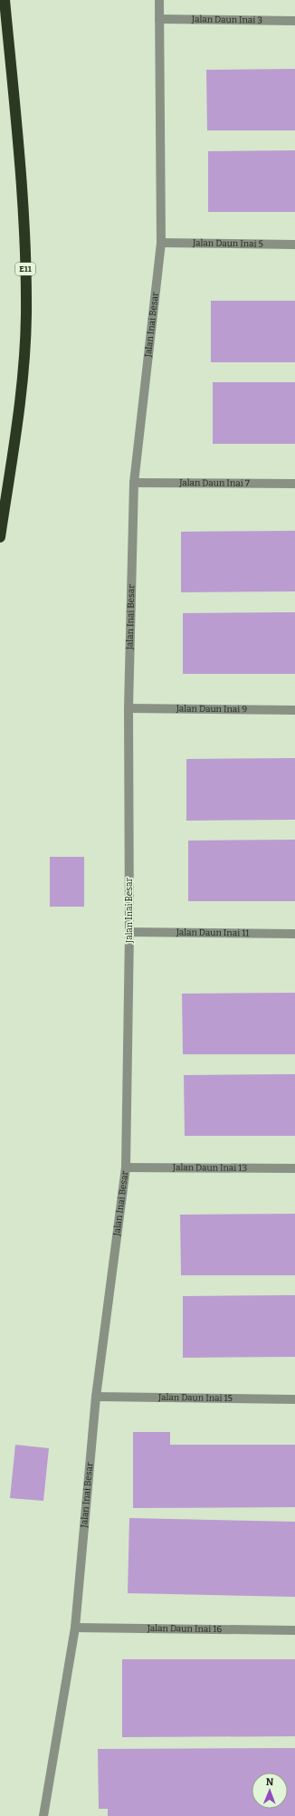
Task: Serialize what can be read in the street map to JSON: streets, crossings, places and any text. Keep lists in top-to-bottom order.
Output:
{
  "streets": {
    "highway": ["E11"],
    "street": [
      "Jalan Daun Inai 3",
      "Jalan Daun Inai 5",
      "Jalan Inai Besar",
      "Jalan Daun Inai 7",
      "Jalan Daun Inai 9",
      "Jalan Daun Inai 11",
      "Jalan Daun Inai 13",
      "Jalan Daun Inai 15",
      "Jalan Daun Inai 16"
    ]
  },
  "crossings": [
    ["Jalan Daun Inai 3", "Jalan Inai Besar"],
    ["Jalan Daun Inai 5", "Jalan Inai Besar"],
    ["Jalan Inai Besar", "Jalan Daun Inai 7"],
    ["Jalan Inai Besar", "Jalan Daun Inai 9"],
    ["Jalan Inai Besar", "Jalan Daun Inai 11"],
    ["Jalan Inai Besar", "Jalan Daun Inai 13"],
    ["Jalan Inai Besar", "Jalan Daun Inai 15"],
    ["Jalan Inai Besar", "Jalan Daun Inai 16"]
  ],
  "north": "top"
}
